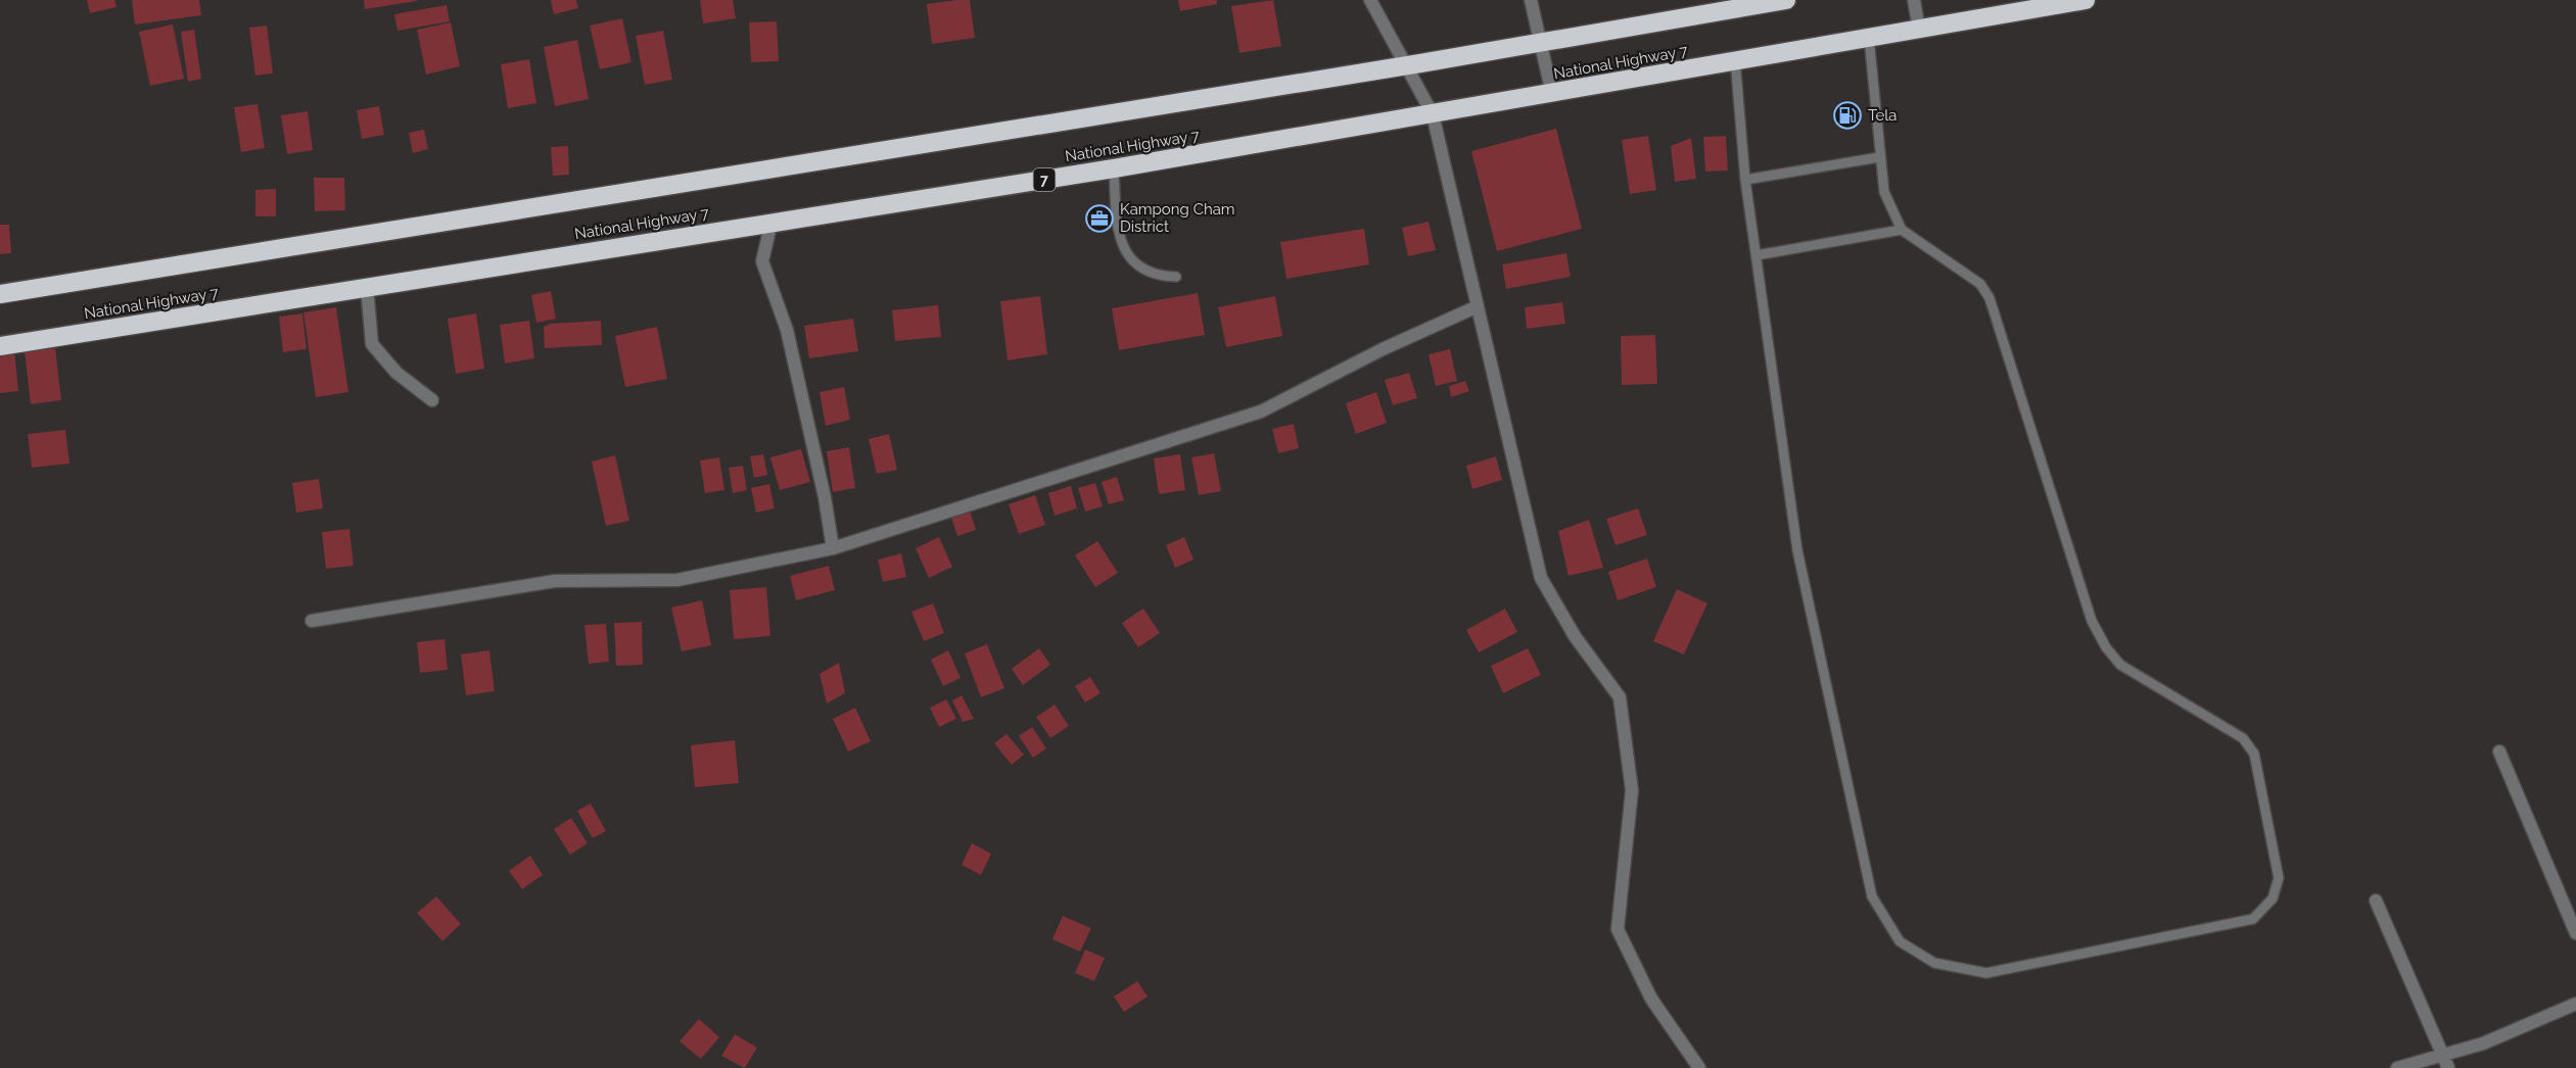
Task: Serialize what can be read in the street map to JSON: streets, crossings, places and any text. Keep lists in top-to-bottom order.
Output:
{
  "streets": {
    "highway": ["National Highway 7", "7"]
  },
  "places": {
    "fuel station": ["Tela"],
    "office": ["Kampong Cham District"]
  }
}
